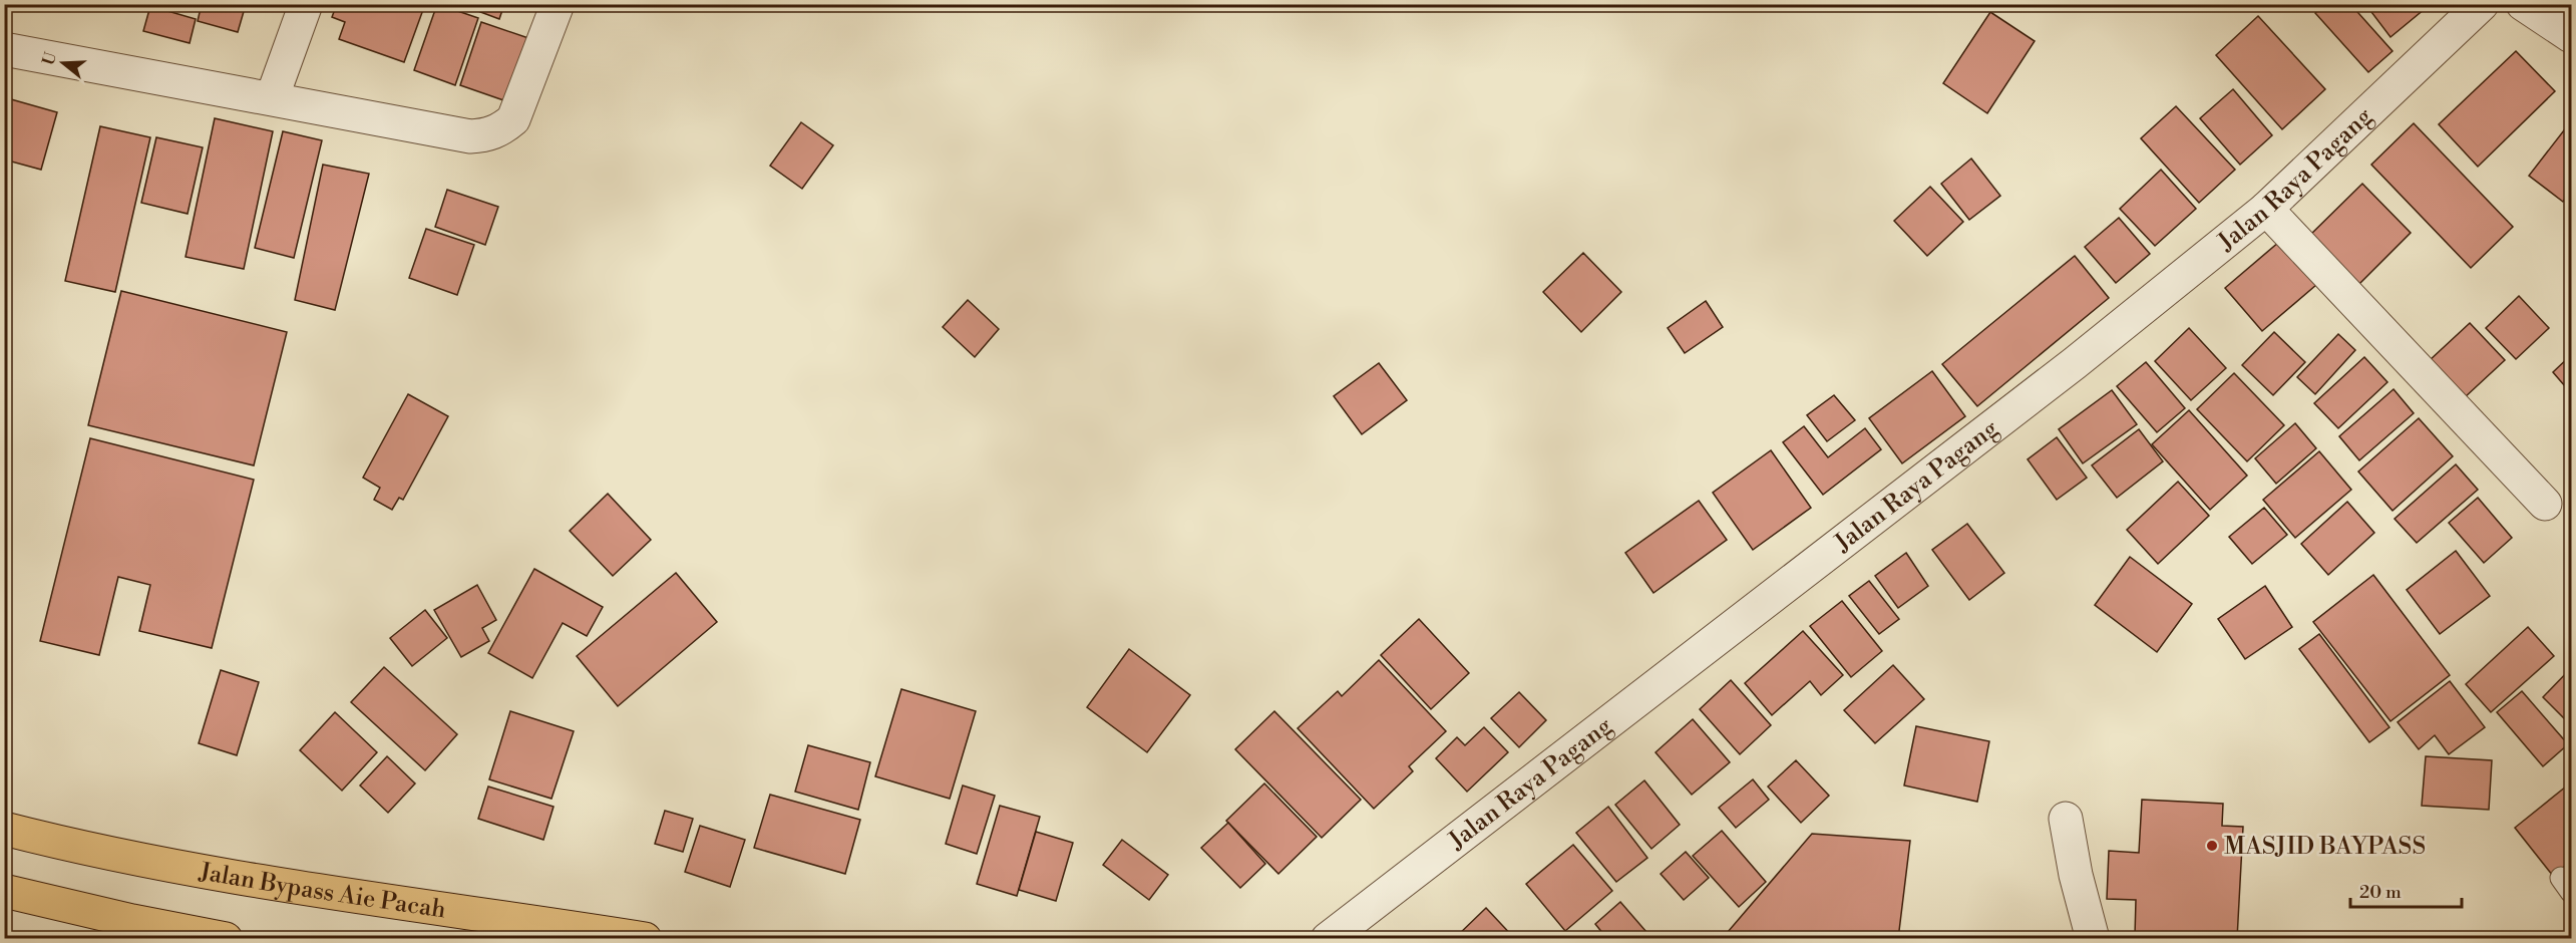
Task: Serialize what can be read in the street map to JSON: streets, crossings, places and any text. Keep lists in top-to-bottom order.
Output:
{
  "streets": {
    "highway": ["Jalan Bypass Aie Pacah"],
    "street": ["Jalan Raya Pagang"]
  },
  "places": ["MASJID BAYPASS"],
  "scale_bar": "20 m",
  "north": "left"
}
